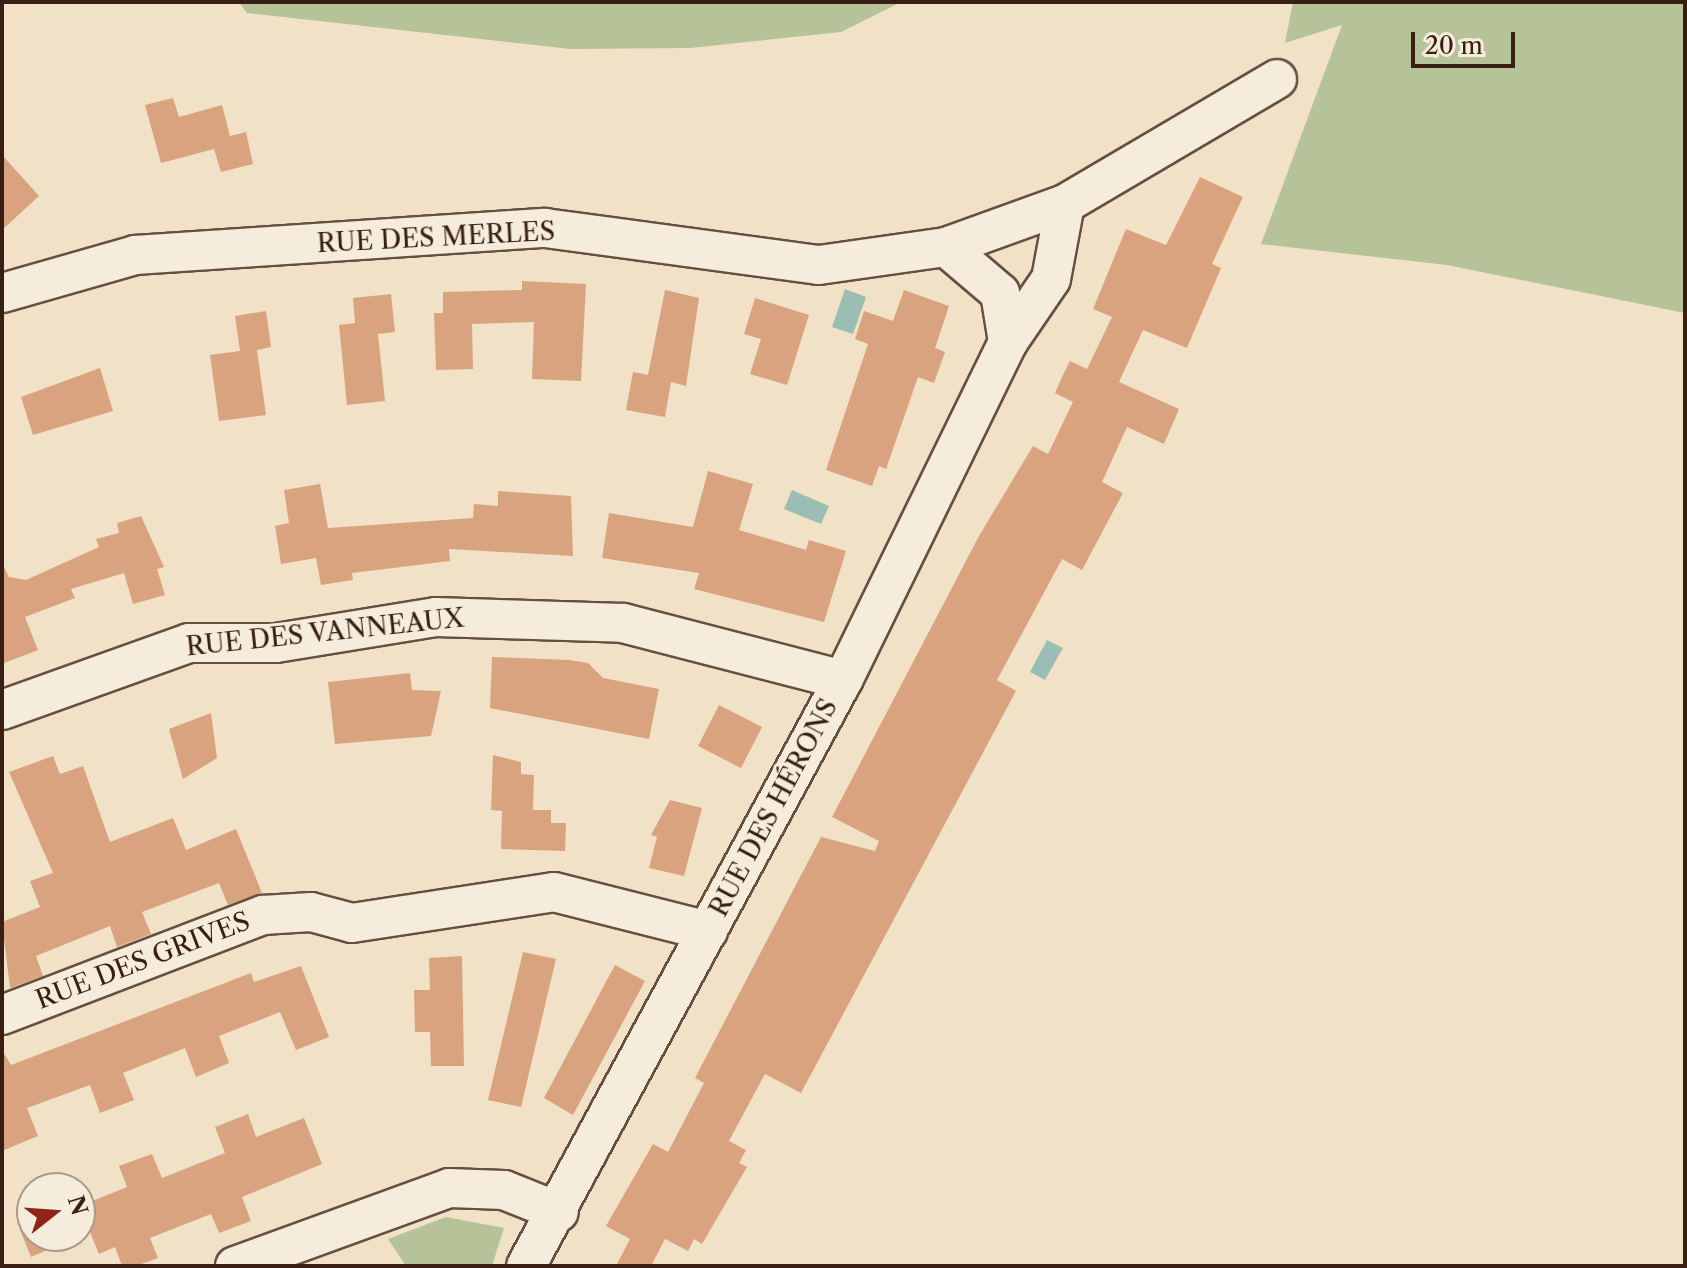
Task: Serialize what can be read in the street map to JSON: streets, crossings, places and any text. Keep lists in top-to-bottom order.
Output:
{
  "streets": {
    "street": [
      "RUE DES MERLES",
      "RUE DES VANNEAUX",
      "RUE DES HÉRONS",
      "RUE DES GRIVES"
    ]
  },
  "crossings": [
    ["RUE DES VANNEAUX", "RUE DES HÉRONS"],
    ["RUE DES HÉRONS", "RUE DES GRIVES"]
  ],
  "scale_bar": "20 m",
  "north": "right"
}
